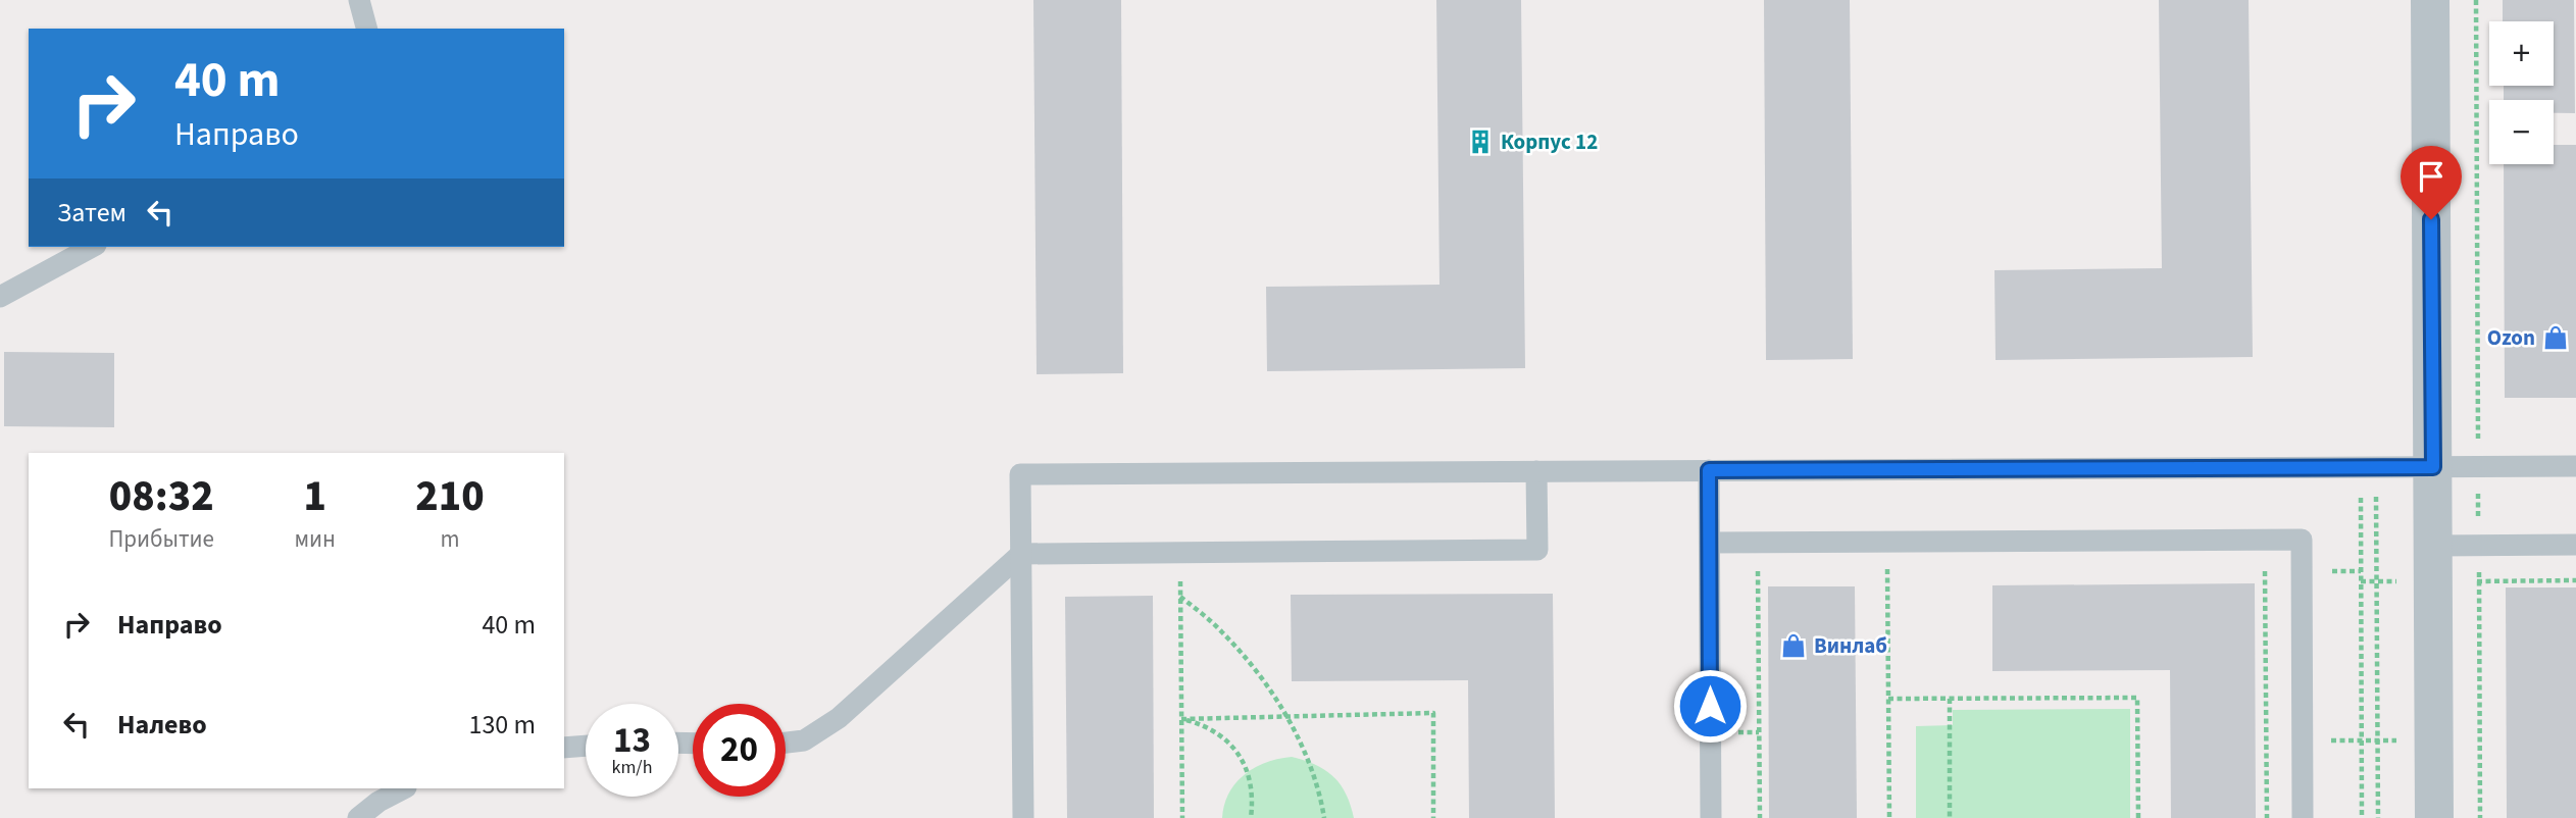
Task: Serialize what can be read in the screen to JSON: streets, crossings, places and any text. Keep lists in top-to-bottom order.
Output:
{
  "places": {
    "building": ["Корпус 12"],
    "shop": ["Ozon", "Винлаб"]
  },
  "page": {
    "map_buttons": ["+", "−"],
    "turn": ["40 m", "Направо"],
    "then": "Затем",
    "eta": [
      "08:32",
      "Прибытие",
      "1",
      "мин",
      "210",
      "m"
    ],
    "list": [
      {
        "name": "Направо",
        "value": "40 m"
      },
      {
        "name": "Налево",
        "value": "130 m"
      }
    ],
    "speed": "13 km/h",
    "limit": "20"
  }
}
